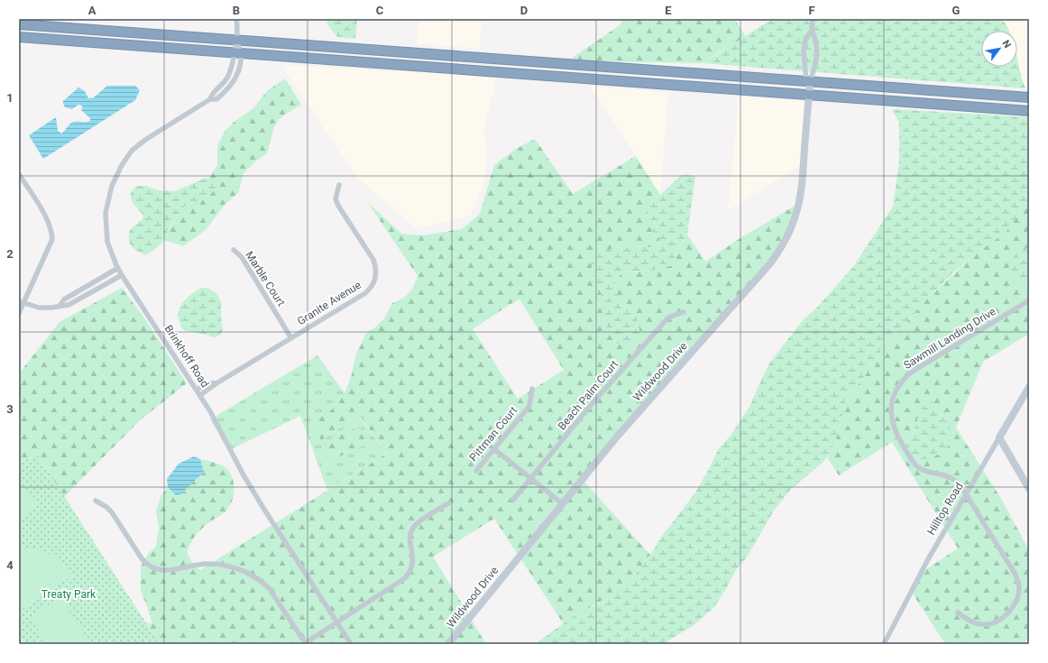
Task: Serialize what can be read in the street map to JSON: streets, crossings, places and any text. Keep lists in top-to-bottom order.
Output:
{
  "streets": {
    "street": [
      "Marble Court",
      "Granite Avenue",
      "Sawmill Landing Drive",
      "Brinkhoff Road",
      "Wildwood Drive",
      "Beach Palm Court",
      "Pittman Court",
      "Hilltop Road"
    ]
  },
  "crossings": [
    ["Marble Court", "Granite Avenue"],
    ["Granite Avenue", "Brinkhoff Road"],
    ["Sawmill Landing Drive", "Hilltop Road"]
  ],
  "parks": ["Treaty Park"],
  "north": "top right",
  "grid": {
    "columns": [
      "A",
      "B",
      "C",
      "D",
      "E",
      "F",
      "G"
    ],
    "rows": [
      "1",
      "2",
      "3",
      "4"
    ]
  }
}
